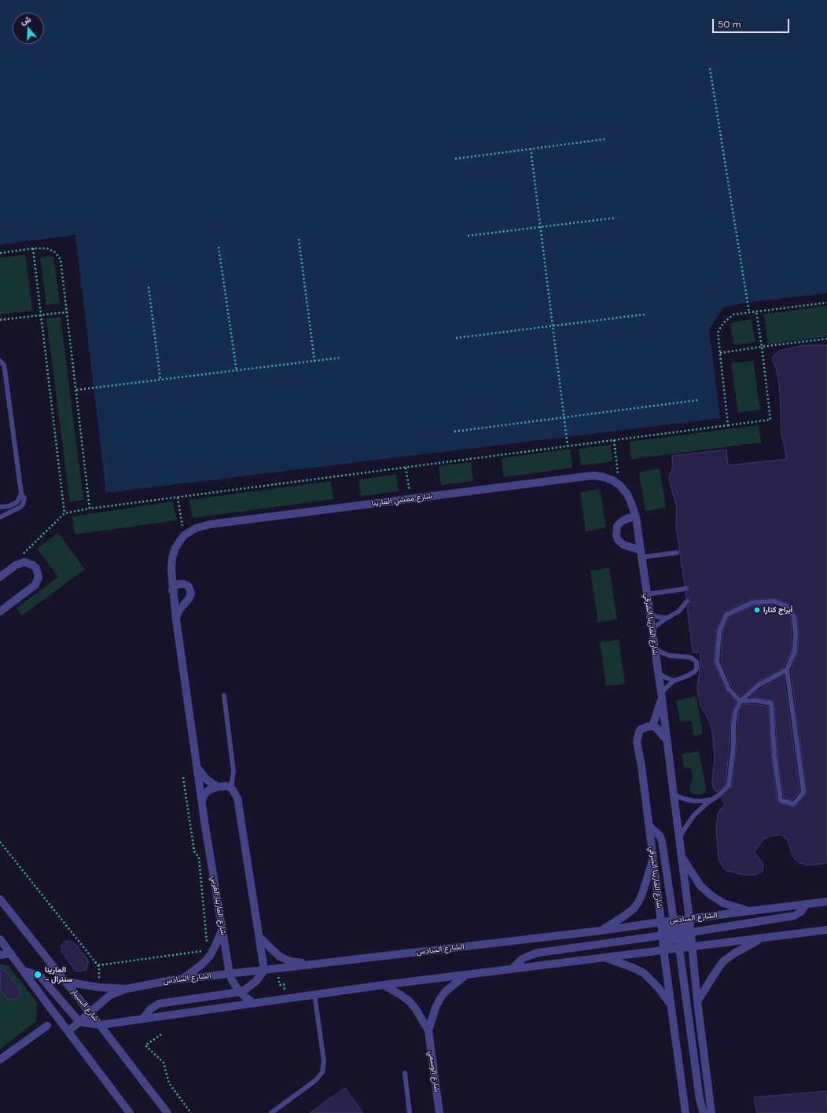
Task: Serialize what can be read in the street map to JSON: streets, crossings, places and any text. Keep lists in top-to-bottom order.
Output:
{
  "streets": {
    "street": [
      "شارع ممشي المارينا",
      "شارع المارينا الشرقي",
      "شارع المارينا الغربي",
      "الشارع السادس",
      "شارع السينار",
      "شارع الوسمي"
    ]
  },
  "crossings": [
    ["شارع ممشي المارينا", "شارع المارينا الشرقي"],
    ["شارع ممشي المارينا", "شارع المارينا الغربي"],
    ["شارع المارينا الشرقي", "الشارع السادس"],
    ["شارع المارينا الغربي", "الشارع السادس"],
    ["الشارع السادس", "شارع السينار"]
  ],
  "places": ["أبراج كتارا", "المارينا - سنترال"],
  "scale_bar": "50 m",
  "north": "top"
}
